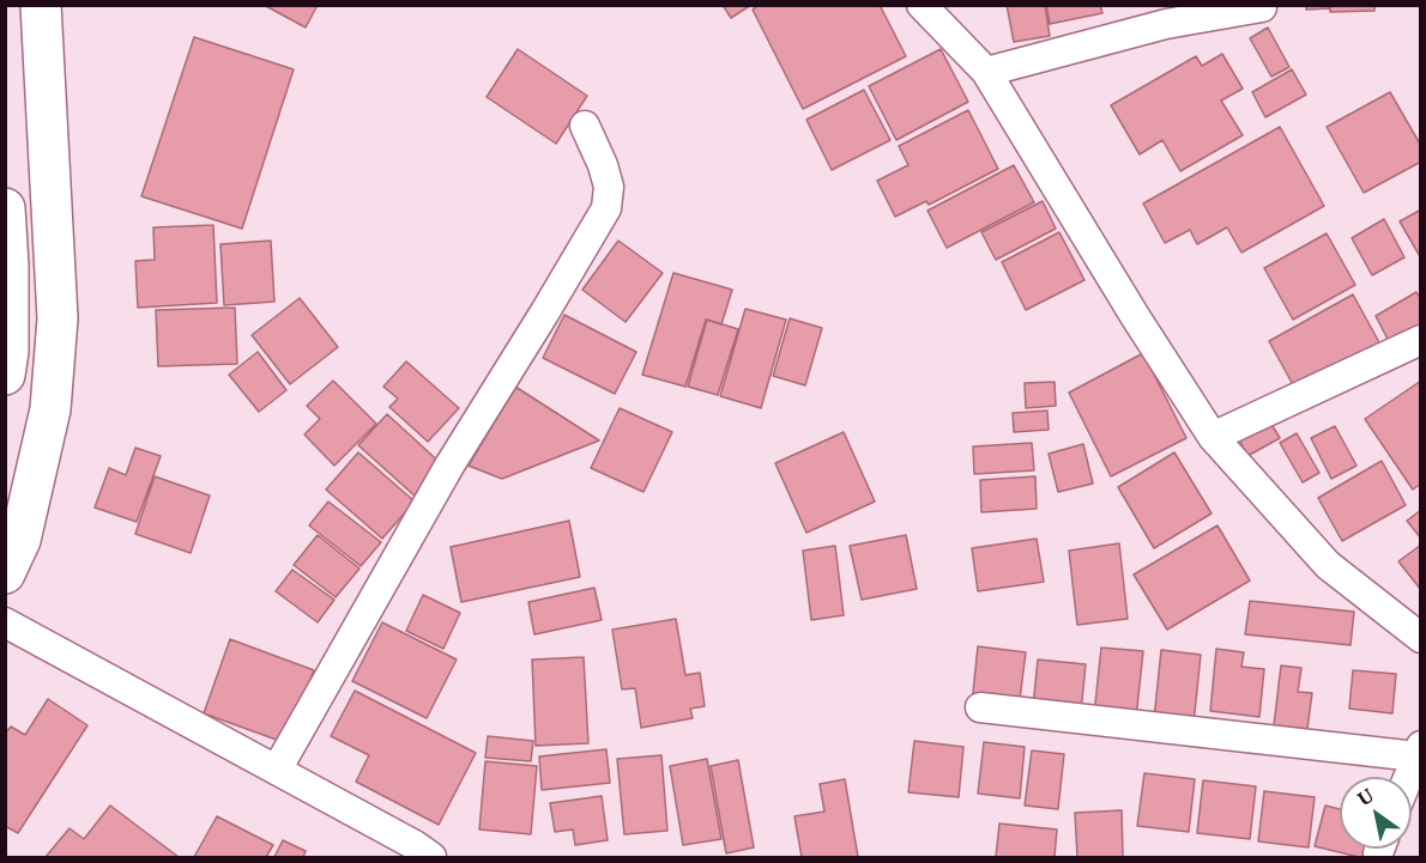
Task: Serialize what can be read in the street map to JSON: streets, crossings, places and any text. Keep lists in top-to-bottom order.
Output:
{
  "north": "top left"
}
